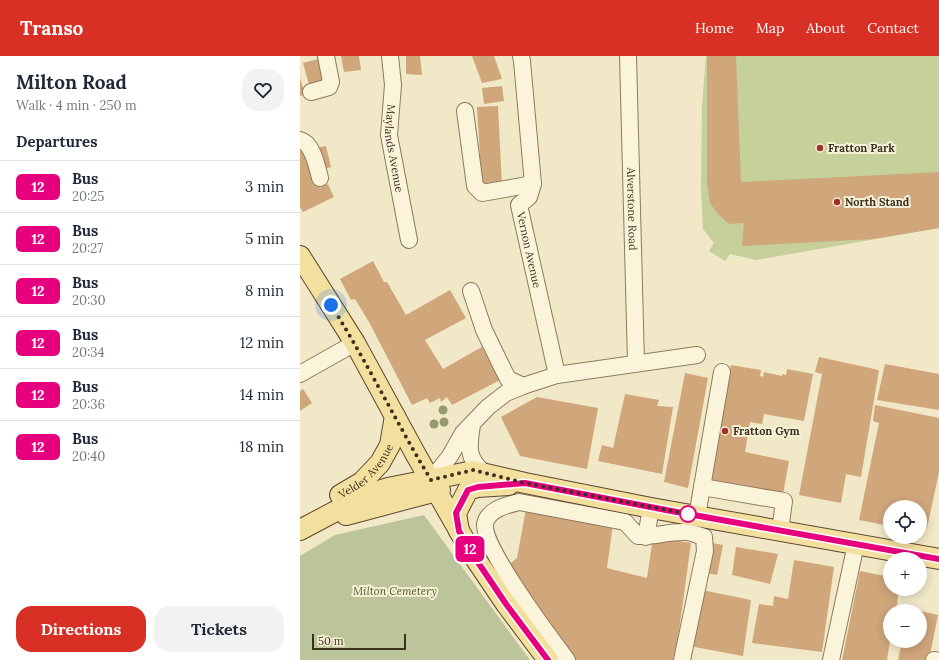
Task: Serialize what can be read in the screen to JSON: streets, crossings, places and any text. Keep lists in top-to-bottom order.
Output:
{
  "streets": {
    "main road": ["Velder Avenue"],
    "street": ["Maylands Avenue", "Alverstone Road", "Vernon Avenue"]
  },
  "parks": ["Milton Cemetery"],
  "places": ["Fratton Park", "North Stand", "Fratton Gym"],
  "lines": ["bus line 12"],
  "scale_bar": "50 m",
  "page": {
    "header": "Transo",
    "nav": [
      "Home",
      "Map",
      "About",
      "Contact"
    ],
    "heading": [
      ["Milton Road", "Walk · 4 min · 250 m"],
      "Departures"
    ],
    "on_map": "12",
    "list": [
      {
        "mark": "12",
        "name": "Bus",
        "note": "20:25",
        "value": "3 min"
      },
      {
        "mark": "12",
        "name": "Bus",
        "note": "20:27",
        "value": "5 min"
      },
      {
        "mark": "12",
        "name": "Bus",
        "note": "20:30",
        "value": "8 min"
      },
      {
        "mark": "12",
        "name": "Bus",
        "note": "20:34",
        "value": "12 min"
      },
      {
        "mark": "12",
        "name": "Bus",
        "note": "20:36",
        "value": "14 min"
      },
      {
        "mark": "12",
        "name": "Bus",
        "note": "20:40",
        "value": "18 min"
      }
    ],
    "map_buttons": ["+", "−"],
    "buttons": ["Directions", "Tickets"],
    "scale": "50 m"
  }
}
